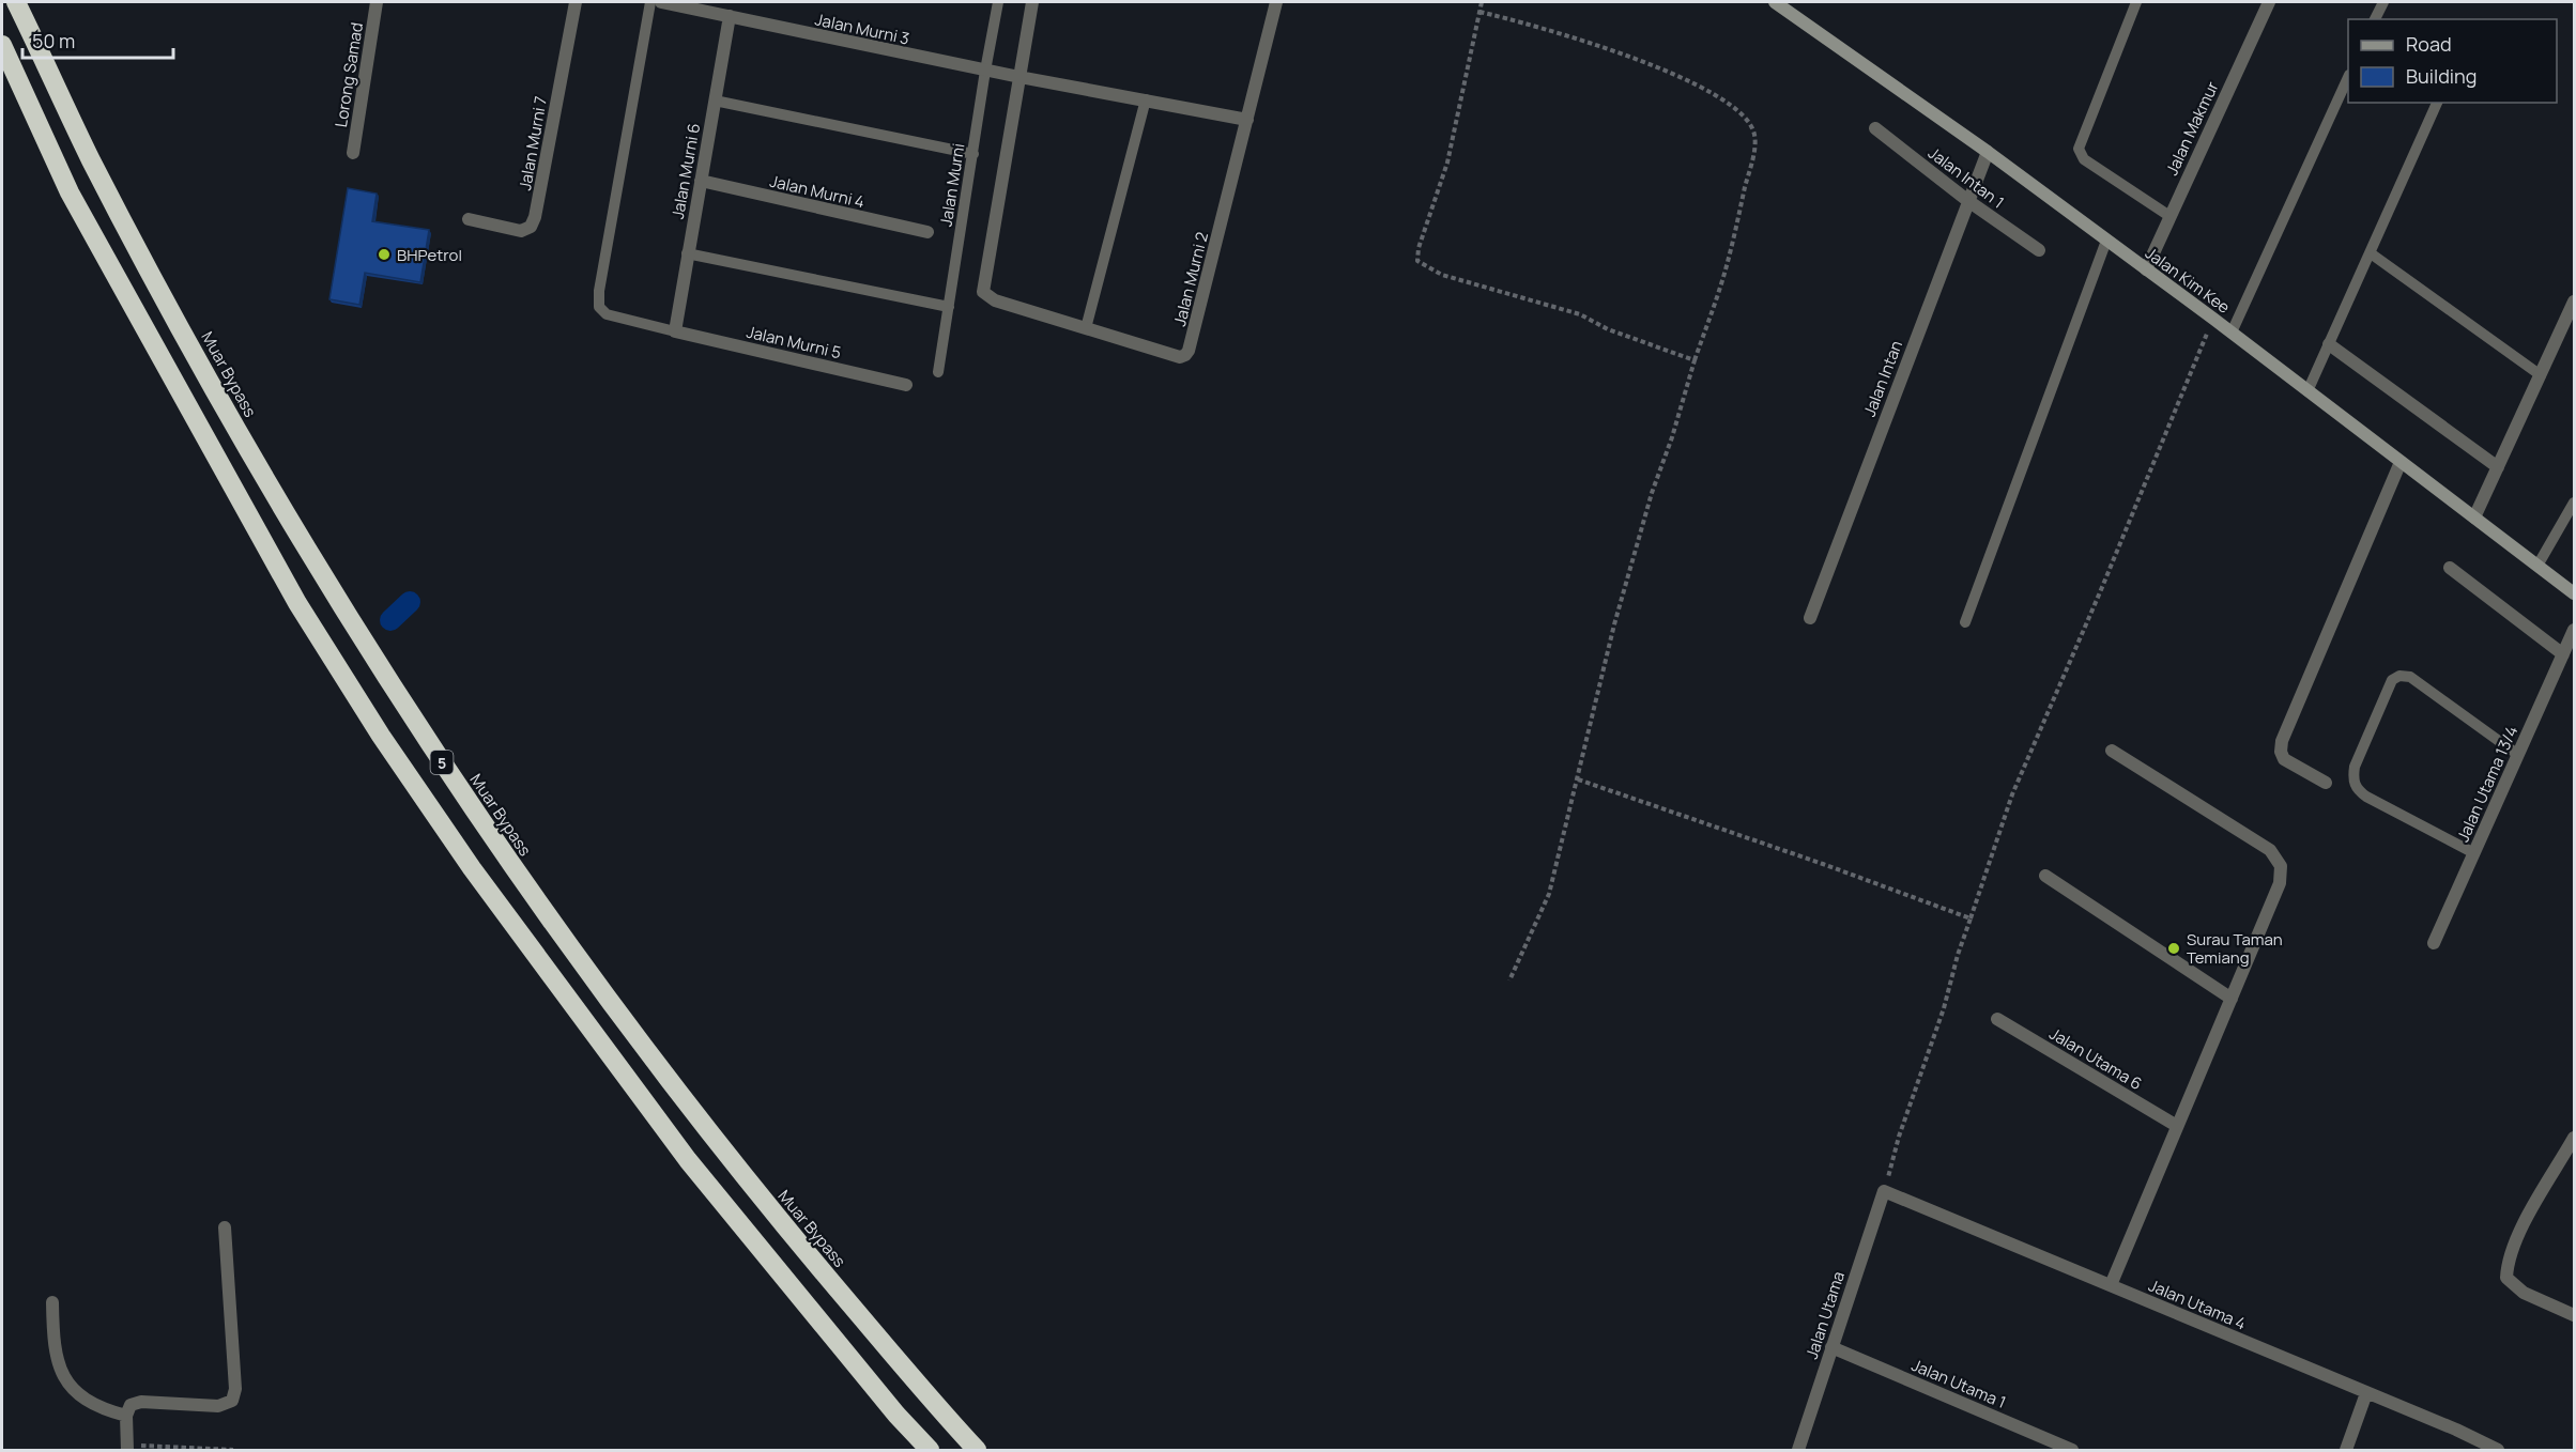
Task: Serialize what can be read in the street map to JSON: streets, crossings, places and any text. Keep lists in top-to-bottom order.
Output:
{
  "streets": {
    "highway": ["Muar Bypass", "5"],
    "street": [
      "Jalan Murni 3",
      "Lorong Samad",
      "Jalan Makmur",
      "Jalan Murni 7",
      "Jalan Murni 6",
      "Jalan Intan 1",
      "Jalan Murni 4",
      "Jalan Murni 2",
      "Jalan Kim Kee",
      "Jalan Murni 5",
      "Jalan Intan",
      "Jalan Utama 13/4",
      "Jalan Utama 6",
      "Jalan Utama 4",
      "Jalan Utama",
      "Jalan Utama 1"
    ],
    "lane": ["Jalan Murni"]
  },
  "crossings": [
    ["Jalan Murni 3", "Jalan Murni 6"],
    ["Jalan Murni 3", "Jalan Murni"],
    ["Jalan Murni 3", "Jalan Murni 2"],
    ["Jalan Makmur", "Jalan Kim Kee"],
    ["Jalan Murni 6", "Jalan Murni 4"],
    ["Jalan Murni 6", "Jalan Murni 5"],
    ["Jalan Intan 1", "Jalan Intan"],
    ["Jalan Kim Kee", "Jalan Intan"],
    ["Jalan Utama 4", "Jalan Utama"],
    ["Jalan Utama", "Jalan Utama 1"]
  ],
  "places": ["BHPetrol", "Surau Taman Temiang"],
  "legend": ["Road", "Building"],
  "scale_bar": "50 m"
}
